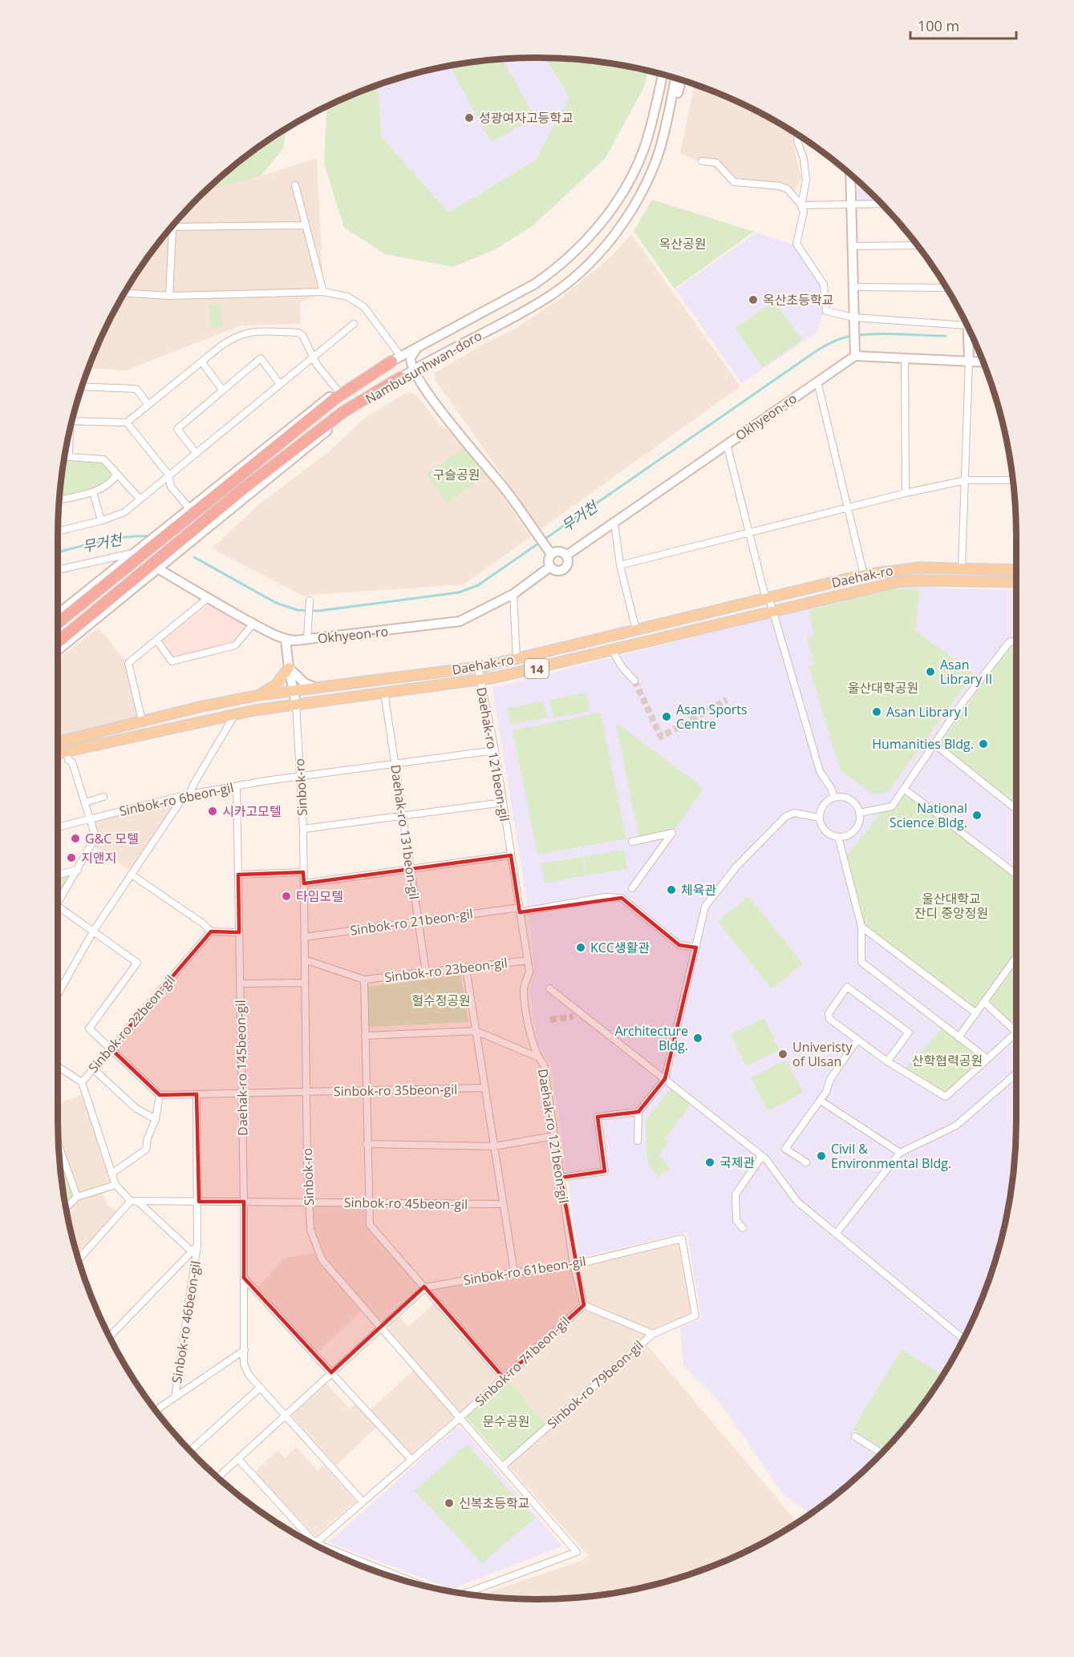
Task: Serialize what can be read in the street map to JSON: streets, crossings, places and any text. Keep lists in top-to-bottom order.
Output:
{
  "streets": {
    "main road": [
      "Nambusunhwan-doro",
      "Okhyeon-ro",
      "Daehak-ro",
      "14"
    ],
    "street": [
      "Daehak-ro 121beon-gil",
      "Sinbok-ro",
      "Sinbok-ro 6beon-gil",
      "Daehak-ro 131beon-gil",
      "Sinbok-ro 21beon-gil",
      "Sinbok-ro 23beon-gil",
      "Sinbok-ro 22beon-gil",
      "Daehak-ro 145beon-gil",
      "Sinbok-ro 35beon-gil",
      "Sinbok-ro 45beon-gil",
      "Sinbok-ro 61beon-gil",
      "Sinbok-ro 46beon-gil",
      "Sinbok-ro 71beon-gil",
      "Sinbok-ro 79beon-gil"
    ]
  },
  "crossings": [
    ["Nambusunhwan-doro", "Okhyeon-ro"],
    ["Daehak-ro", "Daehak-ro 121beon-gil"],
    ["Daehak-ro", "Sinbok-ro"],
    ["Daehak-ro", "Daehak-ro 131beon-gil"],
    ["Daehak-ro 121beon-gil", "Sinbok-ro 6beon-gil"],
    ["Daehak-ro 121beon-gil", "Sinbok-ro 21beon-gil"],
    ["Daehak-ro 121beon-gil", "Sinbok-ro 23beon-gil"],
    ["Daehak-ro 121beon-gil", "Sinbok-ro 61beon-gil"],
    ["Daehak-ro 121beon-gil", "Sinbok-ro 71beon-gil"],
    ["Sinbok-ro", "Sinbok-ro 6beon-gil"],
    ["Sinbok-ro", "Sinbok-ro 21beon-gil"],
    ["Sinbok-ro", "Sinbok-ro 23beon-gil"],
    ["Sinbok-ro", "Sinbok-ro 35beon-gil"],
    ["Sinbok-ro", "Sinbok-ro 45beon-gil"],
    ["Sinbok-ro", "Sinbok-ro 71beon-gil"],
    ["Sinbok-ro", "Sinbok-ro 79beon-gil"],
    ["Sinbok-ro 6beon-gil", "Daehak-ro 131beon-gil"],
    ["Sinbok-ro 6beon-gil", "Daehak-ro 145beon-gil"],
    ["Daehak-ro 131beon-gil", "Sinbok-ro 21beon-gil"],
    ["Daehak-ro 131beon-gil", "Sinbok-ro 23beon-gil"],
    ["Sinbok-ro 22beon-gil", "Sinbok-ro 46beon-gil"],
    ["Daehak-ro 145beon-gil", "Sinbok-ro 35beon-gil"],
    ["Daehak-ro 145beon-gil", "Sinbok-ro 71beon-gil"],
    ["Sinbok-ro 35beon-gil", "Sinbok-ro 46beon-gil"],
    ["Sinbok-ro 61beon-gil", "Sinbok-ro 79beon-gil"]
  ],
  "water": ["무거천"],
  "parks": [
    "옥산공원",
    "구슬공원",
    "울산대학공원",
    "울산대학교 잔디 중앙정원",
    "헐수정공원",
    "산학협력공원",
    "문수공원"
  ],
  "places": [
    "성광여자고등학교",
    "옥산초등학교",
    "Asan Library II",
    "Asan Library I",
    "Asan Sports Centre",
    "Humanities Bldg.",
    "시카고모텔",
    "National Science Bldg.",
    "G&C 모텔",
    "지앤지",
    "체육관",
    "타임모텔",
    "KCC생활관",
    "Architecture Bldg.",
    "Univeristy of Ulsan",
    "Civil & Environmental Bldg.",
    "국제관",
    "신복초등학교"
  ],
  "scale_bar": "100 m"
}
